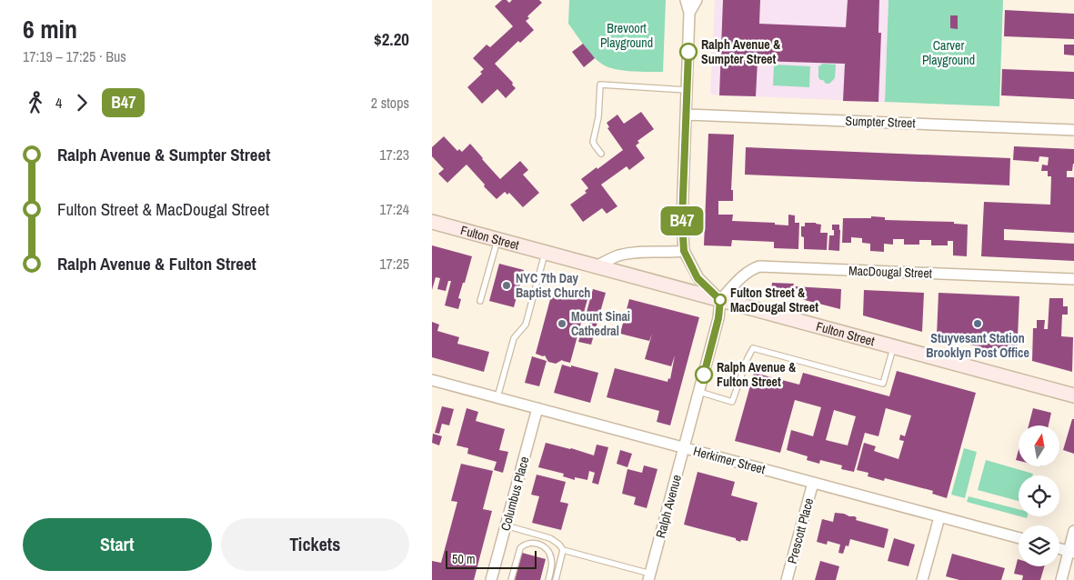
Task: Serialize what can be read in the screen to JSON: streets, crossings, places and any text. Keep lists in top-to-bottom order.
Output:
{
  "streets": {
    "main road": ["Fulton Street"],
    "street": [
      "Sumpter Street",
      "MacDougal Street",
      "Herkimer Street",
      "Columbus Place",
      "Ralph Avenue",
      "Prescott Place"
    ]
  },
  "crossings": [
    ["Fulton Street", "MacDougal Street"],
    ["Fulton Street", "Ralph Avenue"],
    ["MacDougal Street", "Ralph Avenue"],
    ["Herkimer Street", "Columbus Place"],
    ["Herkimer Street", "Ralph Avenue"],
    ["Herkimer Street", "Prescott Place"]
  ],
  "parks": ["Brevoort Playground", "Carver Playground"],
  "places": [
    "Ralph Avenue & Sumpter Street",
    "NYC 7th Day Baptist Church",
    "Fulton Street & MacDougal Street",
    "Mount Sinai Cathedral",
    "Stuyvesant Station Brooklyn Post Office",
    "Ralph Avenue & Fulton Street"
  ],
  "lines": ["bus line B47"],
  "scale_bar": "50 m",
  "north": "top",
  "page": {
    "heading": ["6 min", "17:19 – 17:25 · Bus", "$2.20"],
    "on_map": "B47",
    "legs": ["4", "B47", "2 stops"],
    "list": [
      {
        "name": "Ralph Avenue & Sumpter Street",
        "value": "17:23"
      },
      {
        "name": "Fulton Street & MacDougal Street",
        "value": "17:24"
      },
      {
        "name": "Ralph Avenue & Fulton Street",
        "value": "17:25"
      }
    ],
    "buttons": ["Start", "Tickets"],
    "scale": "50 m"
  }
}
